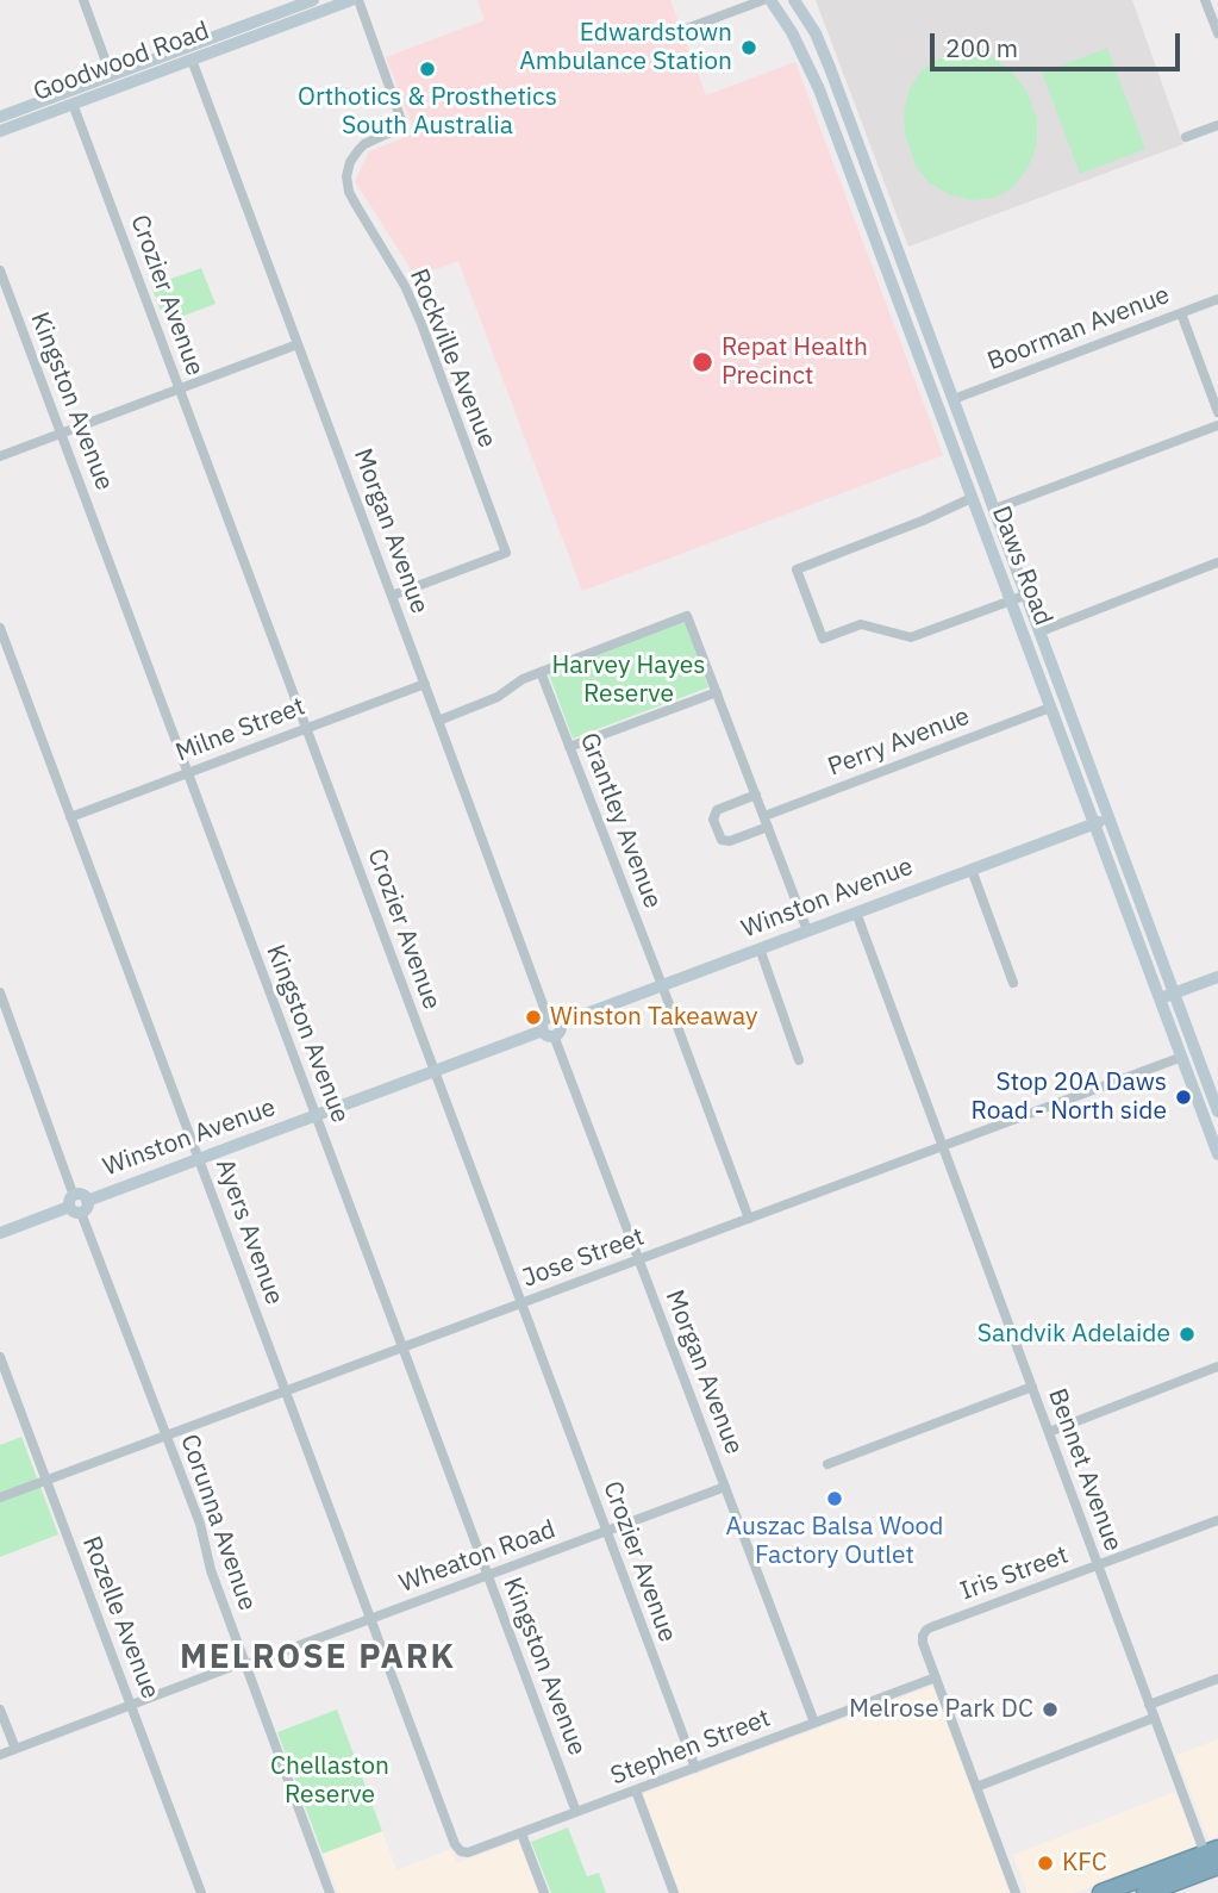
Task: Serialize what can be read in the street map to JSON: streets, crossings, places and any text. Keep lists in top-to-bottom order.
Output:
{
  "streets": {
    "main road": ["Goodwood Road", "Daws Road", "Winston Avenue"],
    "street": [
      "Crozier Avenue",
      "Boorman Avenue",
      "Rockville Avenue",
      "Kingston Avenue",
      "Morgan Avenue",
      "Milne Street",
      "Perry Avenue",
      "Grantley Avenue",
      "Ayers Avenue",
      "Jose Street",
      "Bennet Avenue",
      "Corunna Avenue",
      "Wheaton Road",
      "Iris Street",
      "Rozelle Avenue",
      "Stephen Street"
    ]
  },
  "crossings": [
    ["Goodwood Road", "Crozier Avenue"],
    ["Goodwood Road", "Rockville Avenue"],
    ["Goodwood Road", "Morgan Avenue"],
    ["Crozier Avenue", "Milne Street"],
    ["Crozier Avenue", "Winston Avenue"],
    ["Crozier Avenue", "Jose Street"],
    ["Crozier Avenue", "Wheaton Road"],
    ["Crozier Avenue", "Stephen Street"],
    ["Boorman Avenue", "Daws Road"],
    ["Rockville Avenue", "Morgan Avenue"],
    ["Kingston Avenue", "Milne Street"],
    ["Kingston Avenue", "Winston Avenue"],
    ["Kingston Avenue", "Jose Street"],
    ["Kingston Avenue", "Wheaton Road"],
    ["Kingston Avenue", "Stephen Street"],
    ["Morgan Avenue", "Milne Street"],
    ["Morgan Avenue", "Winston Avenue"],
    ["Morgan Avenue", "Jose Street"],
    ["Morgan Avenue", "Wheaton Road"],
    ["Morgan Avenue", "Stephen Street"],
    ["Daws Road", "Perry Avenue"],
    ["Daws Road", "Winston Avenue"],
    ["Daws Road", "Jose Street"],
    ["Milne Street", "Ayers Avenue"],
    ["Grantley Avenue", "Winston Avenue"],
    ["Grantley Avenue", "Jose Street"],
    ["Winston Avenue", "Ayers Avenue"],
    ["Winston Avenue", "Bennet Avenue"],
    ["Winston Avenue", "Corunna Avenue"],
    ["Ayers Avenue", "Jose Street"],
    ["Ayers Avenue", "Wheaton Road"],
    ["Ayers Avenue", "Stephen Street"],
    ["Jose Street", "Bennet Avenue"],
    ["Jose Street", "Corunna Avenue"],
    ["Jose Street", "Rozelle Avenue"],
    ["Bennet Avenue", "Iris Street"],
    ["Corunna Avenue", "Wheaton Road"],
    ["Wheaton Road", "Rozelle Avenue"],
    ["Iris Street", "Stephen Street"]
  ],
  "districts": ["MELROSE PARK"],
  "parks": ["Harvey Hayes Reserve", "Chellaston Reserve"],
  "places": [
    "Edwardstown Ambulance Station",
    "Orthotics & Prosthetics South Australia",
    "Repat Health Precinct",
    "Winston Takeaway",
    "Stop 20A Daws Road - North side",
    "Sandvik Adelaide",
    "Auszac Balsa Wood Factory Outlet",
    "Melrose Park DC",
    "KFC"
  ],
  "scale_bar": "200 m"
}
